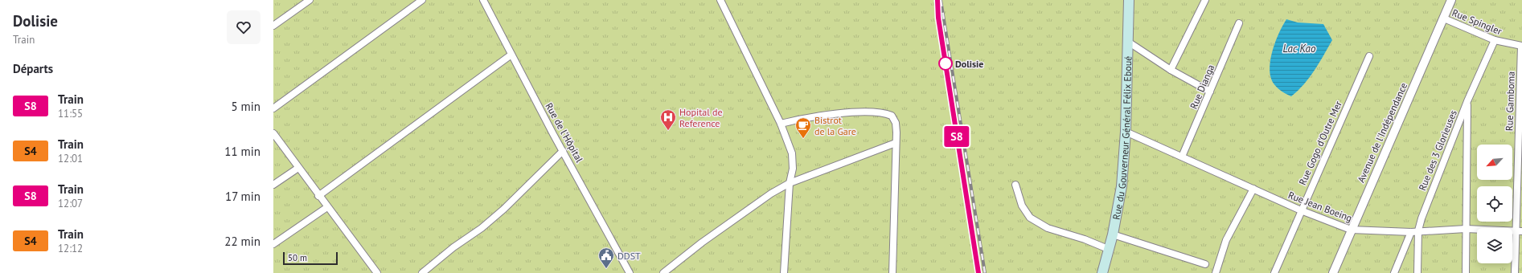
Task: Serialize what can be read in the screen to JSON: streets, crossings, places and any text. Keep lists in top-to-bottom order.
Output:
{
  "streets": {
    "main road": ["Rue du Gouverneur Général Félix Eboué"],
    "street": [
      "Rue Spingler",
      "Rue Dianga",
      "Rue Gamboma",
      "Rue de l'Hôpital",
      "Avenue de l'Indépendance",
      "Rue Gogo d'Outre Mer",
      "Rue des 3 Glorieuses",
      "Rue Jean Boeing"
    ]
  },
  "crossings": [
    ["Rue Spingler", "Rue Gamboma"],
    ["Rue Spingler", "Avenue de l'Indépendance"],
    ["Rue Spingler", "Rue des 3 Glorieuses"],
    ["Rue Dianga", "Rue Jean Boeing"],
    ["Rue Gamboma", "Rue Jean Boeing"],
    ["Avenue de l'Indépendance", "Rue Jean Boeing"],
    ["Rue du Gouverneur Général Félix Eboué", "Rue Jean Boeing"],
    ["Rue Gogo d'Outre Mer", "Rue Jean Boeing"],
    ["Rue des 3 Glorieuses", "Rue Jean Boeing"]
  ],
  "water": ["Lac Kao"],
  "places": {
    "other": ["Dolisie"],
    "hospital": ["Hopital de Reference"],
    "cafe": ["Bistrot de la Gare"],
    "public building": ["DDST"]
  },
  "scale_bar": "50 m",
  "north": "bottom left",
  "page": {
    "heading": [
      ["Dolisie", "Train"],
      "Départs"
    ],
    "on_map": "S8",
    "list": [
      {
        "mark": "S8",
        "name": "Train",
        "note": "11:55",
        "value": "5 min"
      },
      {
        "mark": "S4",
        "name": "Train",
        "note": "12:01",
        "value": "11 min"
      },
      {
        "mark": "S8",
        "name": "Train",
        "note": "12:07",
        "value": "17 min"
      },
      {
        "mark": "S4",
        "name": "Train",
        "note": "12:12",
        "value": "22 min"
      }
    ],
    "scale": "50 m"
  }
}
